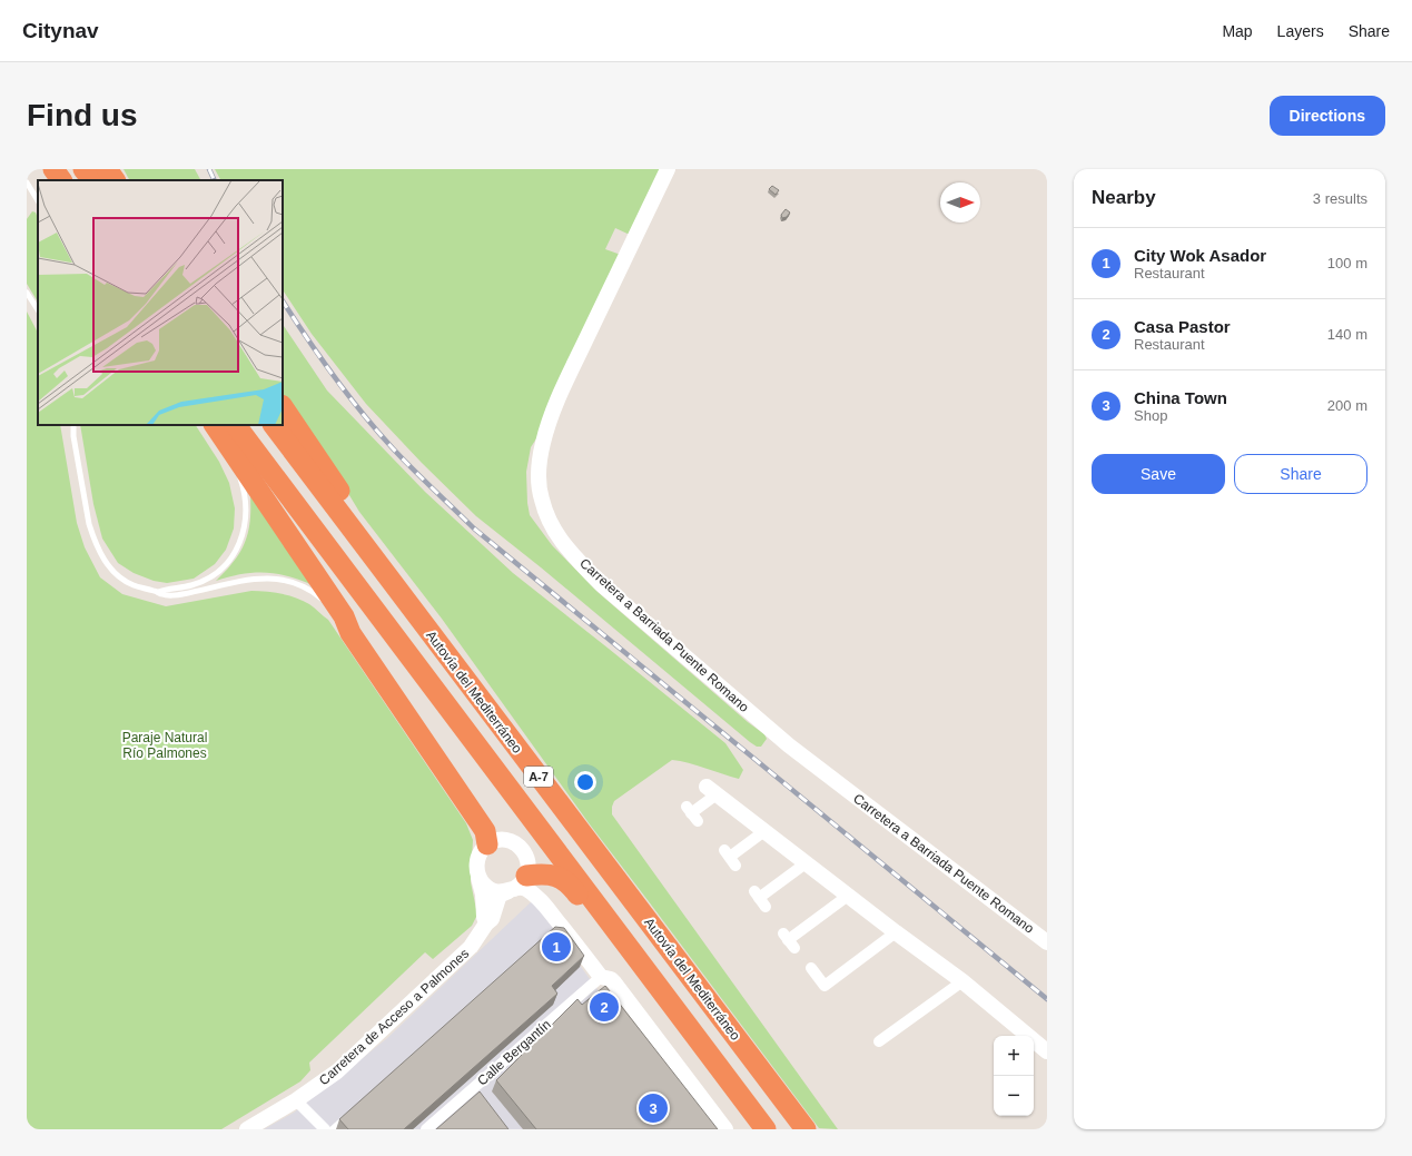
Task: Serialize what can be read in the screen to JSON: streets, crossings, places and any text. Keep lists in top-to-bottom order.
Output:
{
  "streets": {
    "highway": ["Autovía del Mediterráneo", "A-7"],
    "street": ["Carretera a Barriada Puente Romano", "Carretera de Acceso a Palmones", "Calle Bergantín"]
  },
  "parks": ["Paraje Natural Río Palmones"],
  "north": "right",
  "page": {
    "header": "Citynav",
    "nav": ["Map", "Layers", "Share"],
    "buttons": [
      "Directions",
      ["Save", "Share"]
    ],
    "title": "Find us",
    "heading": ["Nearby", "3 results"],
    "list": [
      {
        "mark": "1",
        "name": "City Wok Asador",
        "note": "Restaurant",
        "value": "100 m"
      },
      {
        "mark": "2",
        "name": "Casa Pastor",
        "note": "Restaurant",
        "value": "140 m"
      },
      {
        "mark": "3",
        "name": "China Town",
        "note": "Shop",
        "value": "200 m"
      }
    ],
    "pins": ["1", "2", "3"],
    "map_buttons": ["+", "−"]
  }
}
